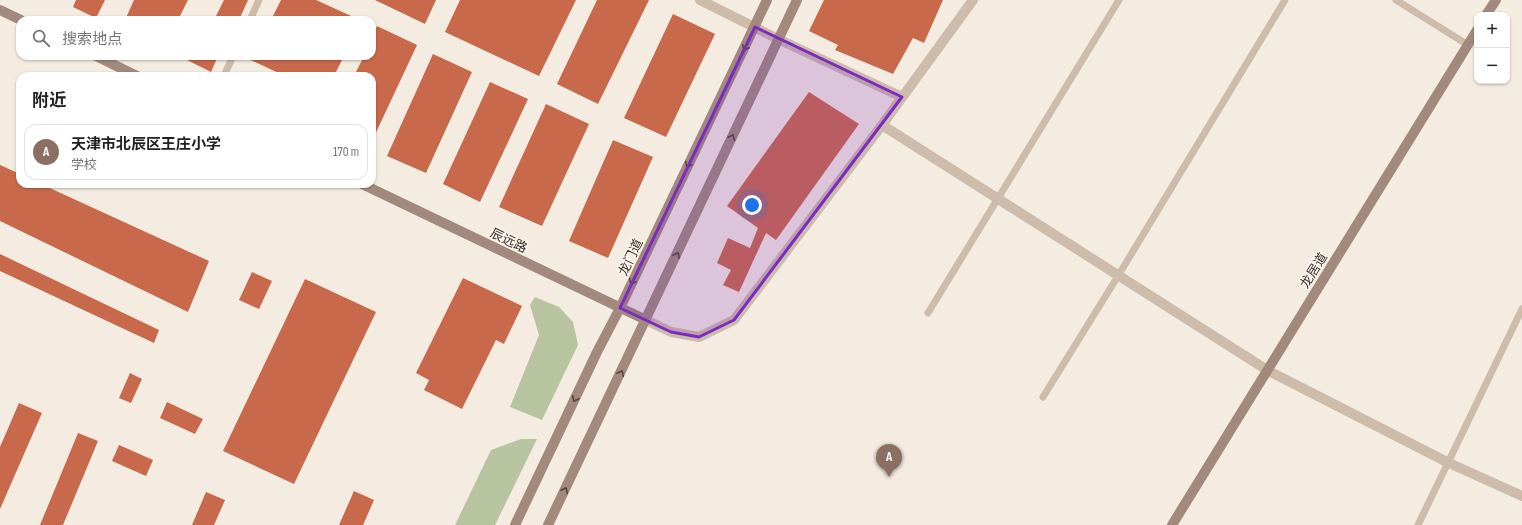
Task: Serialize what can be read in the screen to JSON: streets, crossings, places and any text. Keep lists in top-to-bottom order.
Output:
{
  "streets": {
    "main road": ["辰远路", "龙门道", "龙居道"]
  },
  "crossings": [
    ["辰远路", "龙门道"]
  ],
  "page": {
    "map_buttons": ["+", "−"],
    "search": "搜索地点",
    "heading": "附近",
    "list": [
      {
        "mark": "A",
        "name": "天津市北辰区王庄小学",
        "note": "学校",
        "value": "170 m"
      }
    ],
    "pins": "A"
  }
}
